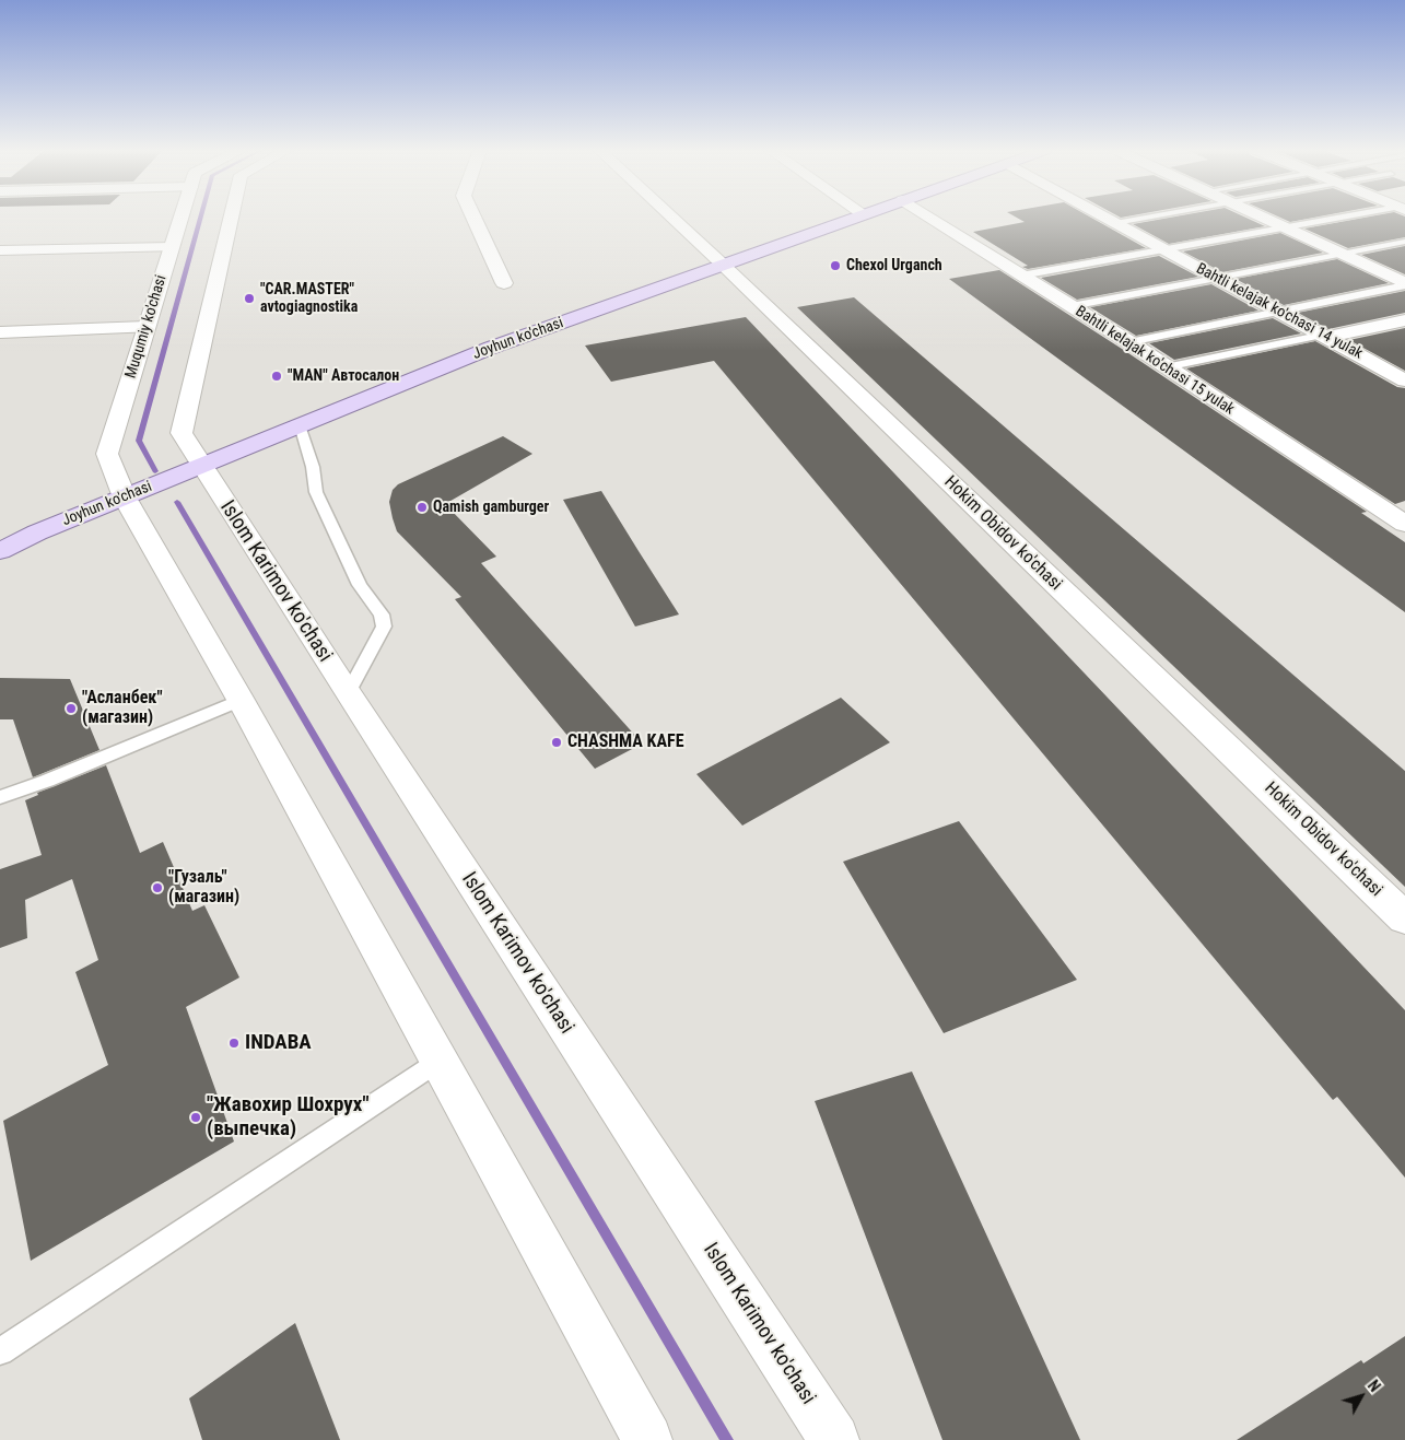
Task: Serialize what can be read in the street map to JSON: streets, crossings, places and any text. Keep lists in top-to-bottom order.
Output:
{
  "streets": {
    "main road": ["Joyhun ko'chasi"],
    "street": [
      "Bahtli kelajak ko'chasi 14 yulak",
      "Muqumiy ko'chasi",
      "Bahtli kelajak ko'chasi 15 yulak",
      "Hokim Obidov ko'chasi",
      "Islom Karimov ko'chasi"
    ]
  },
  "crossings": [
    ["Muqumiy ko'chasi", "Joyhun ko'chasi"],
    ["Joyhun ko'chasi", "Hokim Obidov ko'chasi"],
    ["Joyhun ko'chasi", "Islom Karimov ko'chasi"]
  ],
  "places": [
    "Chexol Urganch",
    "\"CAR.MASTER\" avtogiagnostika",
    "\"MAN\" Автосалон",
    "Qamish gamburger",
    "\"Асланбек\" (магазин)",
    "CHASHMA KAFE",
    "\"Гузаль\" (магазин)",
    "INDABA",
    "\"Жавохир Шохрух\" (выпечка)"
  ],
  "north": "top right"
}
